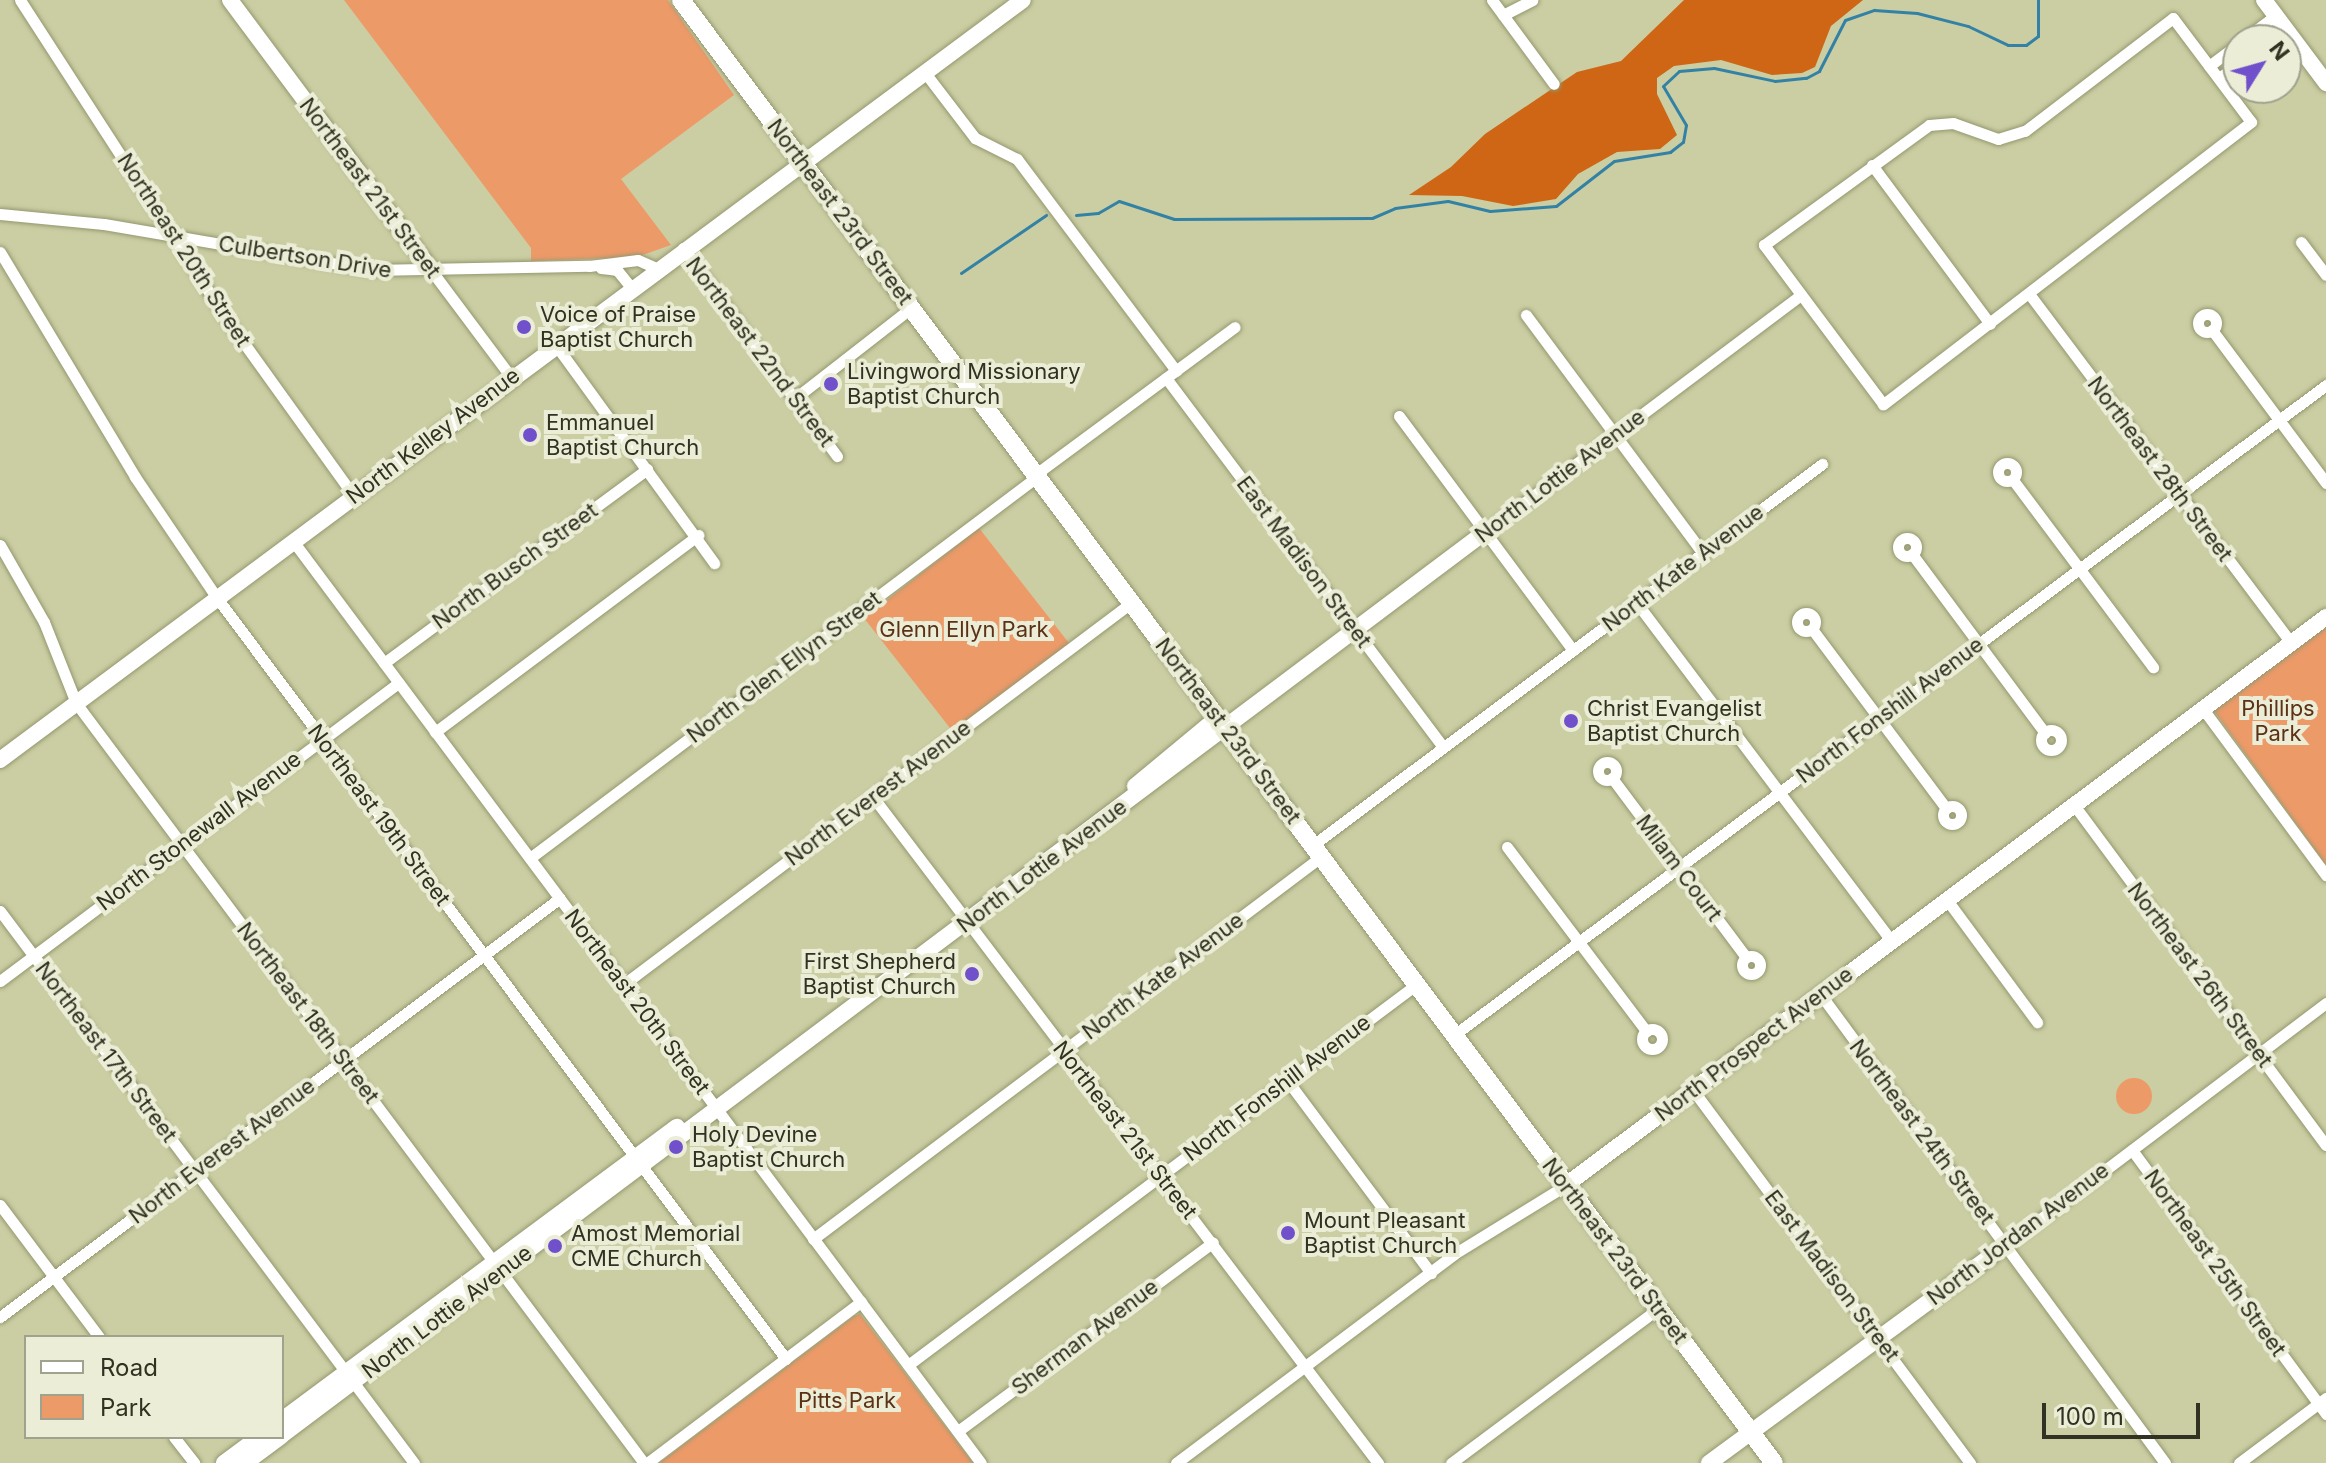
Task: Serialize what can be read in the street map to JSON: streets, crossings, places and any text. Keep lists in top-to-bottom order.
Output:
{
  "streets": {
    "main road": ["Northeast 23rd Street"],
    "street": [
      "Northeast 21st Street",
      "Northeast 20th Street",
      "Culbertson Drive",
      "Northeast 22nd Street",
      "North Kelley Avenue",
      "Northeast 28th Street",
      "North Lottie Avenue",
      "East Madison Street",
      "North Busch Street",
      "North Kate Avenue",
      "North Glen Ellyn Street",
      "North Fonshill Avenue",
      "North Everest Avenue",
      "Northeast 19th Street",
      "North Stonewall Avenue",
      "Milam Court",
      "Northeast 26th Street",
      "Northeast 18th Street",
      "North Prospect Avenue",
      "Northeast 17th Street",
      "Northeast 24th Street",
      "North Jordan Avenue",
      "Northeast 25th Street",
      "Sherman Avenue"
    ]
  },
  "crossings": [
    ["Northeast 21st Street", "Culbertson Drive"],
    ["Northeast 21st Street", "North Kelley Avenue"],
    ["Northeast 21st Street", "North Lottie Avenue"],
    ["Northeast 21st Street", "North Kate Avenue"],
    ["Northeast 21st Street", "North Fonshill Avenue"],
    ["Northeast 21st Street", "North Everest Avenue"],
    ["Northeast 21st Street", "North Prospect Avenue"],
    ["Northeast 21st Street", "Sherman Avenue"],
    ["Northeast 23rd Street", "North Kelley Avenue"],
    ["Northeast 23rd Street", "North Lottie Avenue"],
    ["Northeast 23rd Street", "North Kate Avenue"],
    ["Northeast 23rd Street", "North Glen Ellyn Street"],
    ["Northeast 23rd Street", "North Fonshill Avenue"],
    ["Northeast 23rd Street", "North Everest Avenue"],
    ["Northeast 23rd Street", "North Prospect Avenue"],
    ["Northeast 23rd Street", "North Jordan Avenue"],
    ["Northeast 20th Street", "Culbertson Drive"],
    ["Northeast 20th Street", "North Kelley Avenue"],
    ["Northeast 20th Street", "North Lottie Avenue"],
    ["Northeast 20th Street", "North Busch Street"],
    ["Northeast 20th Street", "North Kate Avenue"],
    ["Northeast 20th Street", "North Glen Ellyn Street"],
    ["Northeast 20th Street", "North Fonshill Avenue"],
    ["Northeast 20th Street", "North Everest Avenue"],
    ["Northeast 20th Street", "North Stonewall Avenue"],
    ["Northeast 20th Street", "Sherman Avenue"],
    ["Culbertson Drive", "North Kelley Avenue"],
    ["Northeast 22nd Street", "North Kelley Avenue"],
    ["North Kelley Avenue", "East Madison Street"],
    ["North Kelley Avenue", "Northeast 19th Street"],
    ["North Kelley Avenue", "Northeast 18th Street"],
    ["Northeast 28th Street", "North Fonshill Avenue"],
    ["Northeast 28th Street", "North Prospect Avenue"],
    ["North Lottie Avenue", "East Madison Street"],
    ["North Lottie Avenue", "Northeast 19th Street"],
    ["North Lottie Avenue", "Northeast 18th Street"],
    ["North Lottie Avenue", "Northeast 17th Street"],
    ["East Madison Street", "North Kate Avenue"],
    ["East Madison Street", "North Glen Ellyn Street"],
    ["East Madison Street", "North Prospect Avenue"],
    ["East Madison Street", "North Jordan Avenue"],
    ["North Fonshill Avenue", "Milam Court"],
    ["North Everest Avenue", "Northeast 19th Street"],
    ["North Everest Avenue", "Northeast 18th Street"],
    ["North Everest Avenue", "Northeast 17th Street"],
    ["Northeast 19th Street", "North Stonewall Avenue"],
    ["North Stonewall Avenue", "Northeast 18th Street"],
    ["North Stonewall Avenue", "Northeast 17th Street"],
    ["Northeast 26th Street", "North Prospect Avenue"],
    ["Northeast 26th Street", "North Jordan Avenue"],
    ["North Prospect Avenue", "Northeast 24th Street"],
    ["Northeast 24th Street", "North Jordan Avenue"],
    ["North Jordan Avenue", "Northeast 25th Street"]
  ],
  "parks": ["Glenn Ellyn Park", "Phillips Park", "Pitts Park"],
  "places": [
    "Voice of Praise Baptist Church",
    "Livingword Missionary Baptist Church",
    "Emmanuel Baptist Church",
    "Christ Evangelist Baptist Church",
    "First Shepherd Baptist Church",
    "Holy Devine Baptist Church",
    "Mount Pleasant Baptist Church",
    "Amost Memorial CME Church"
  ],
  "legend": ["Road", "Park"],
  "scale_bar": "100 m",
  "north": "top right"
}
